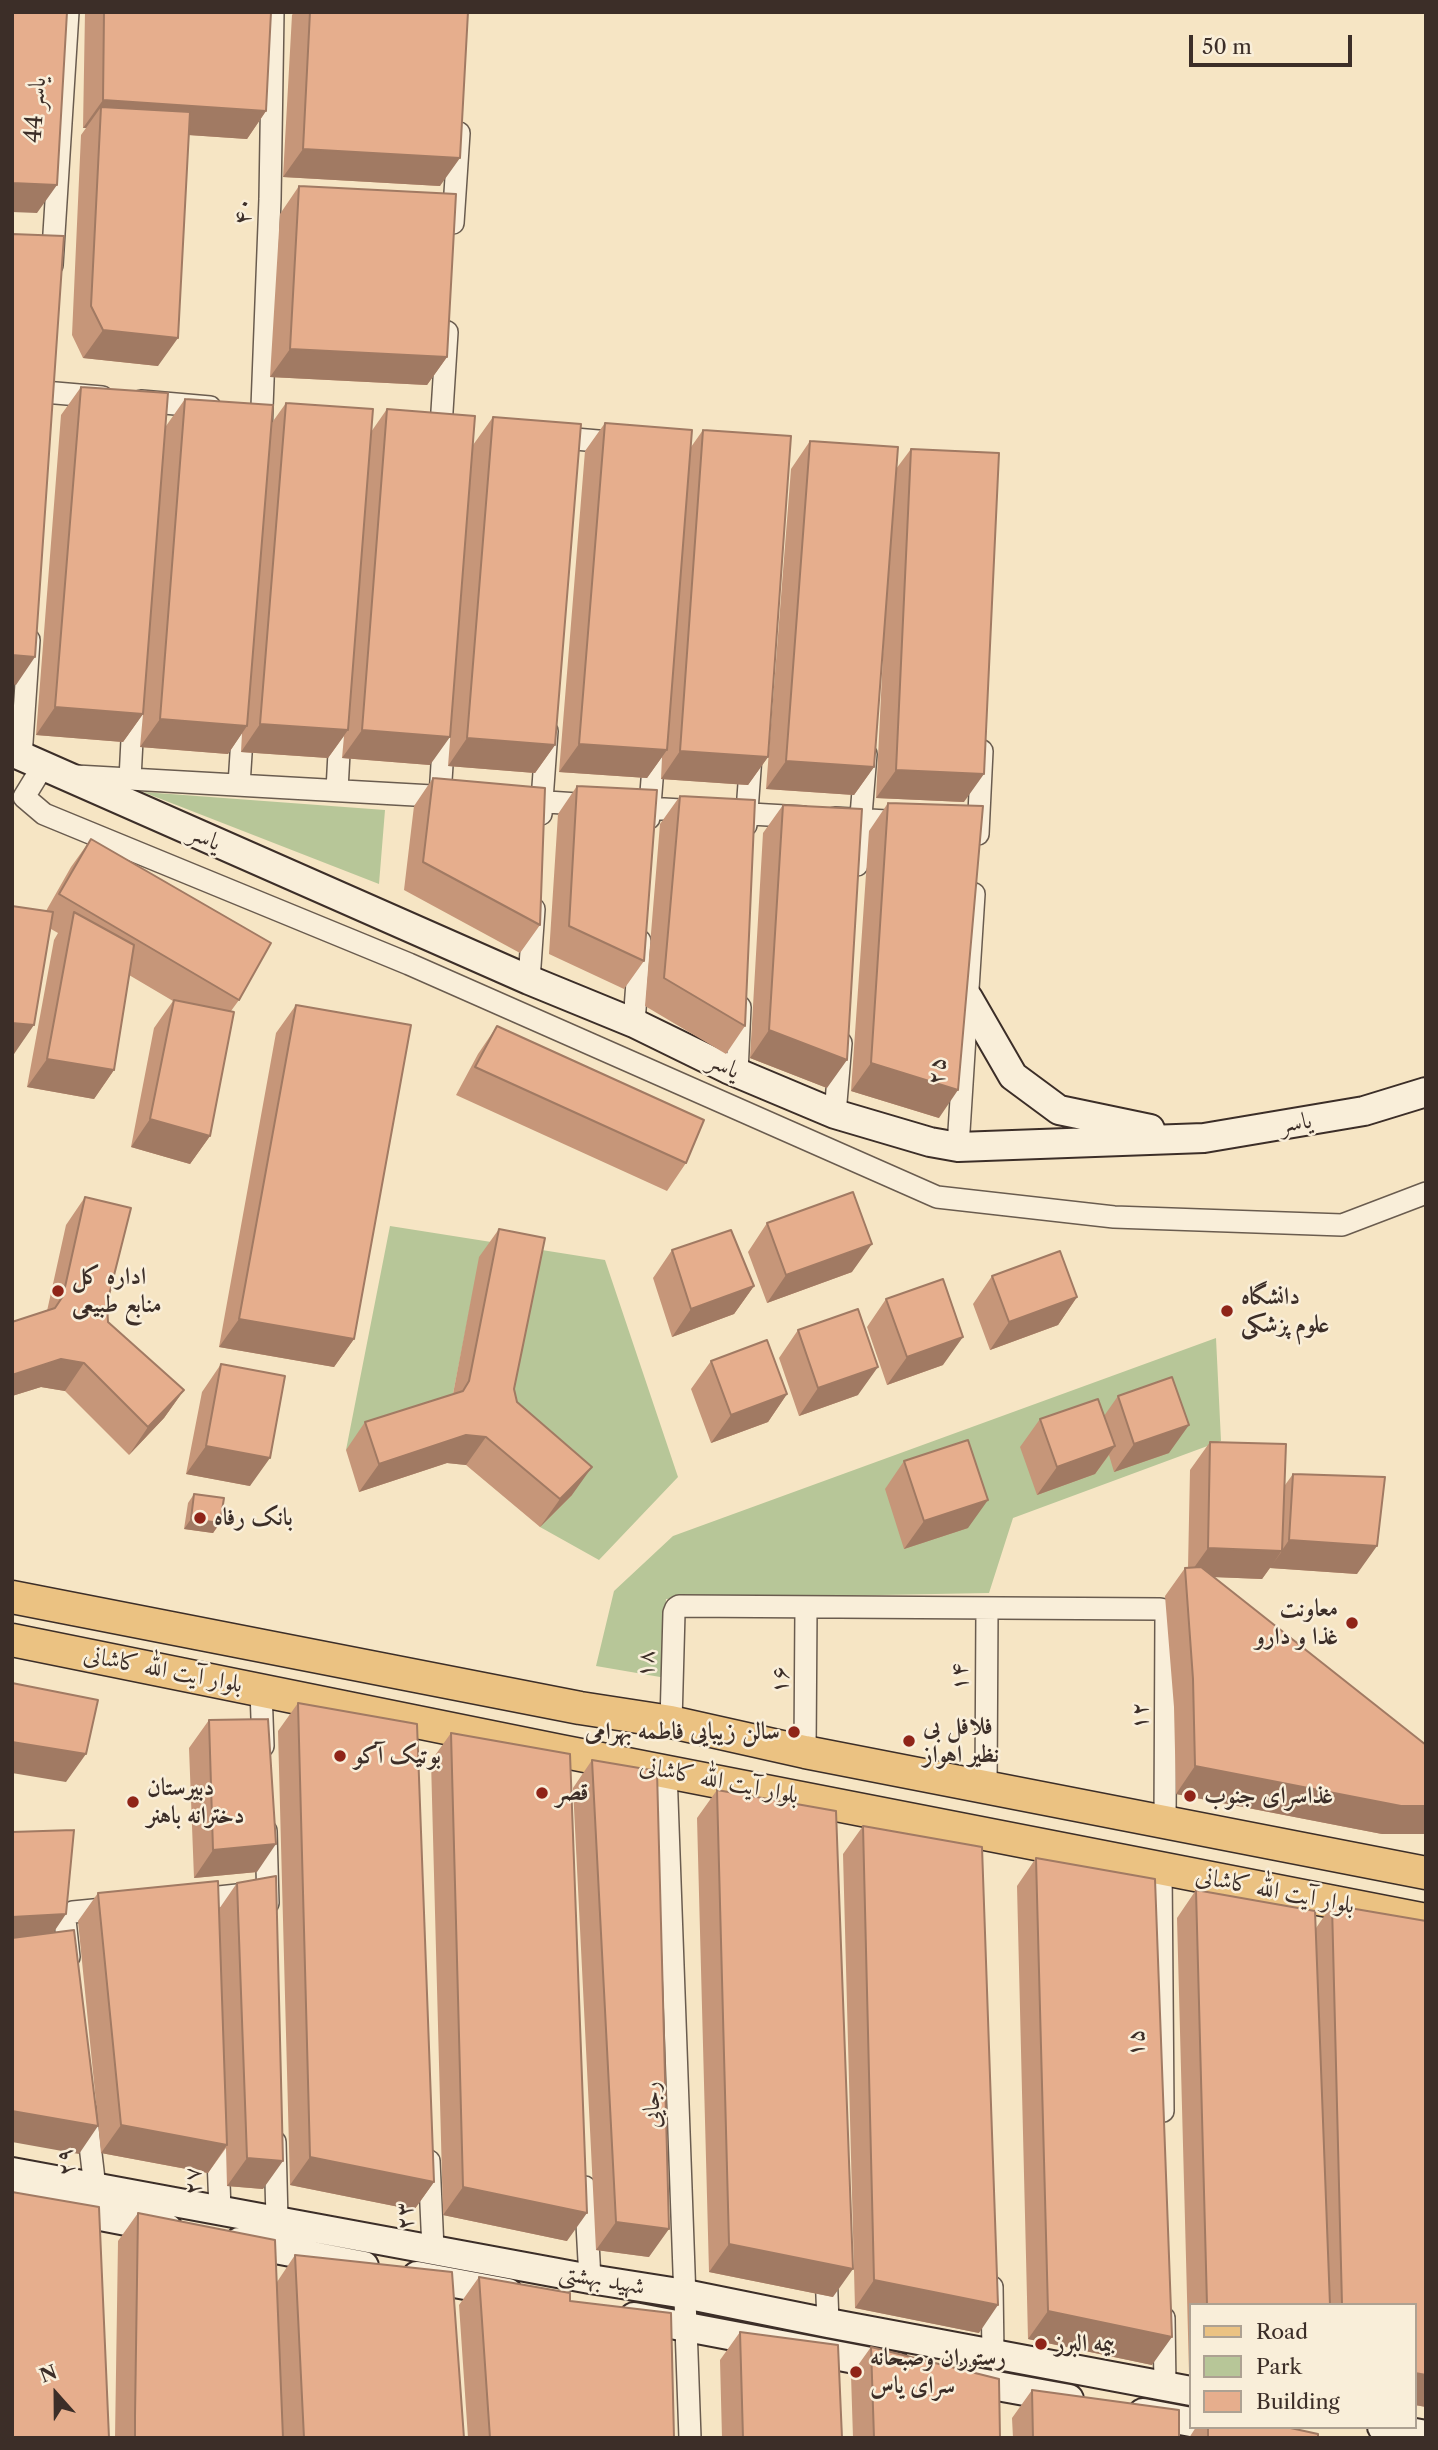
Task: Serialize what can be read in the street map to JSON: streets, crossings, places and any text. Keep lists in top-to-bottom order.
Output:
{
  "streets": {
    "main road": ["یاسر", "بلوار آیت الله کاشانی", "شهید بهشتی"],
    "street": [
      "یاسر 44",
      "۴۰",
      "۲۵",
      "۱۸",
      "۱۴",
      "۱۶",
      "۱۲",
      "۱۵",
      "رجایی",
      "۲۹",
      "۲۷",
      "۲۳"
    ]
  },
  "crossings": [
    ["یاسر", "۲۵"],
    ["۱۸", "بلوار آیت الله کاشانی"],
    ["۱۸", "۱۶"],
    ["بلوار آیت الله کاشانی", "۱۴"],
    ["بلوار آیت الله کاشانی", "۱۶"],
    ["بلوار آیت الله کاشانی", "۱۲"],
    ["بلوار آیت الله کاشانی", "۱۵"],
    ["بلوار آیت الله کاشانی", "رجایی"],
    ["۱۴", "۱۲"],
    ["رجایی", "شهید بهشتی"],
    ["۲۹", "شهید بهشتی"],
    ["۲۷", "شهید بهشتی"],
    ["۲۳", "شهید بهشتی"]
  ],
  "places": [
    "اداره کل منابع طبیعی",
    "دانشگاه علوم پزشکی",
    "بانک رفاه",
    "معاونت غذا و دارو",
    "سالن زیبایی فاطمه بهرامی",
    "فلافل بی نظیر اهواز",
    "بوتیک آکو",
    "قصر",
    "غذاسرای جنوب",
    "دبیرستان دخترانه باهنر",
    "بیمه البرز",
    "رستوران وصبحانه سرای یاس"
  ],
  "legend": ["Road", "Park", "Building"],
  "scale_bar": "50 m",
  "north": "top"
}
